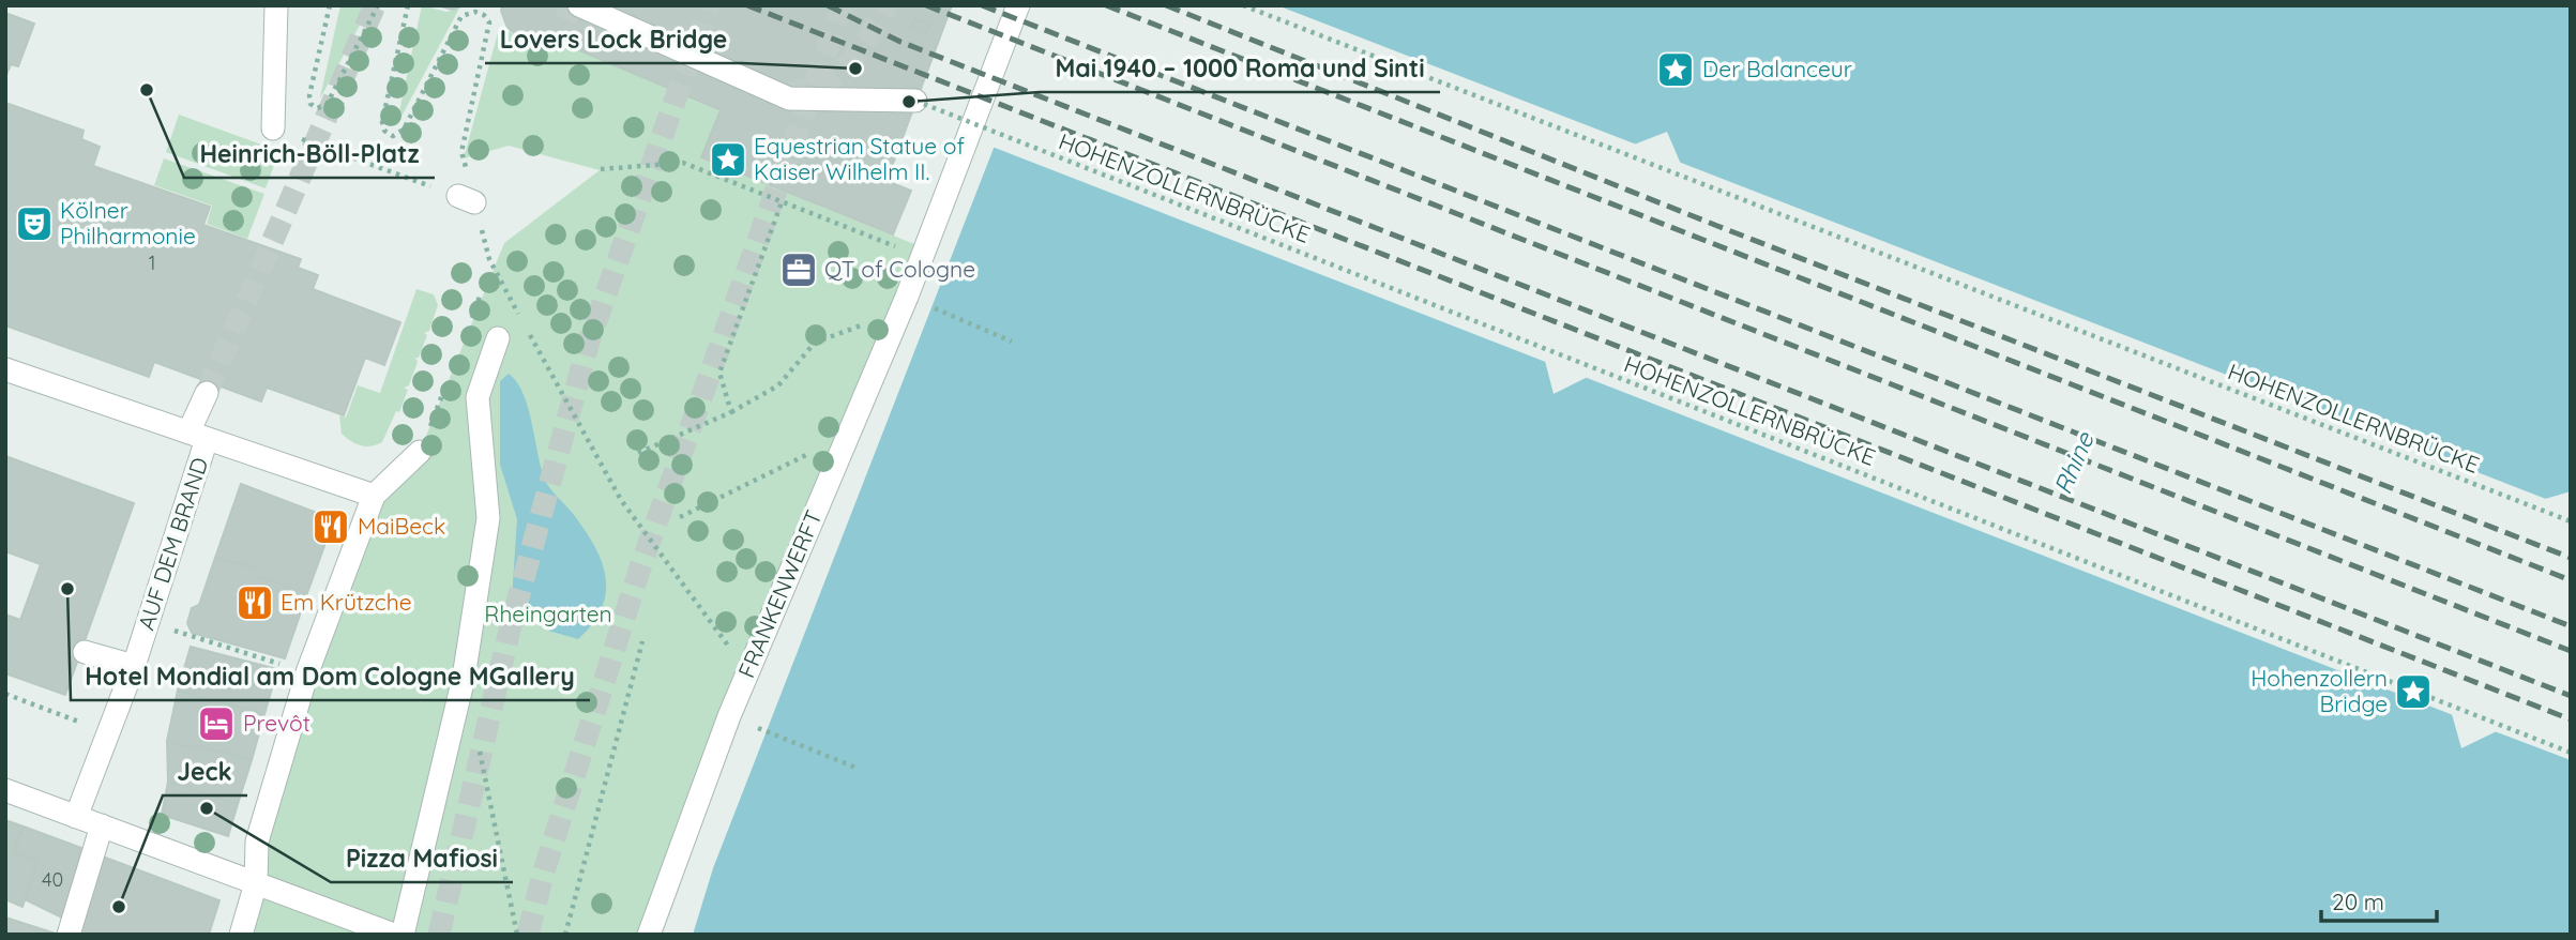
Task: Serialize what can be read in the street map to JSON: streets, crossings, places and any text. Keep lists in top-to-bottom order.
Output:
{
  "streets": {
    "street": ["AUF DEM BRAND", "FRANKENWERFT"],
    "path": ["HOHENZOLLERNBRÜCKE"]
  },
  "water": ["Rhine"],
  "parks": ["Rheingarten"],
  "places": {
    "other": [
      "Lovers Lock Bridge",
      "Heinrich-Böll-Platz",
      "Mai 1940 – 1000 Roma und Sinti",
      "Hotel Mondial am Dom Cologne MGallery",
      "Pizza Mafiosi",
      "Jeck"
    ],
    "place": ["Der Balanceur", "Equestrian Statue of Kaiser Wilhelm II.", "Hohenzollern Bridge"],
    "theatre": ["Kölner Philharmonie"],
    "office": ["QT of Cologne"],
    "restaurant": ["MaiBeck", "Em Krützche"],
    "hotel": ["Prevôt"]
  },
  "house_numbers": ["1", "40"],
  "scale_bar": "20 m"
}
